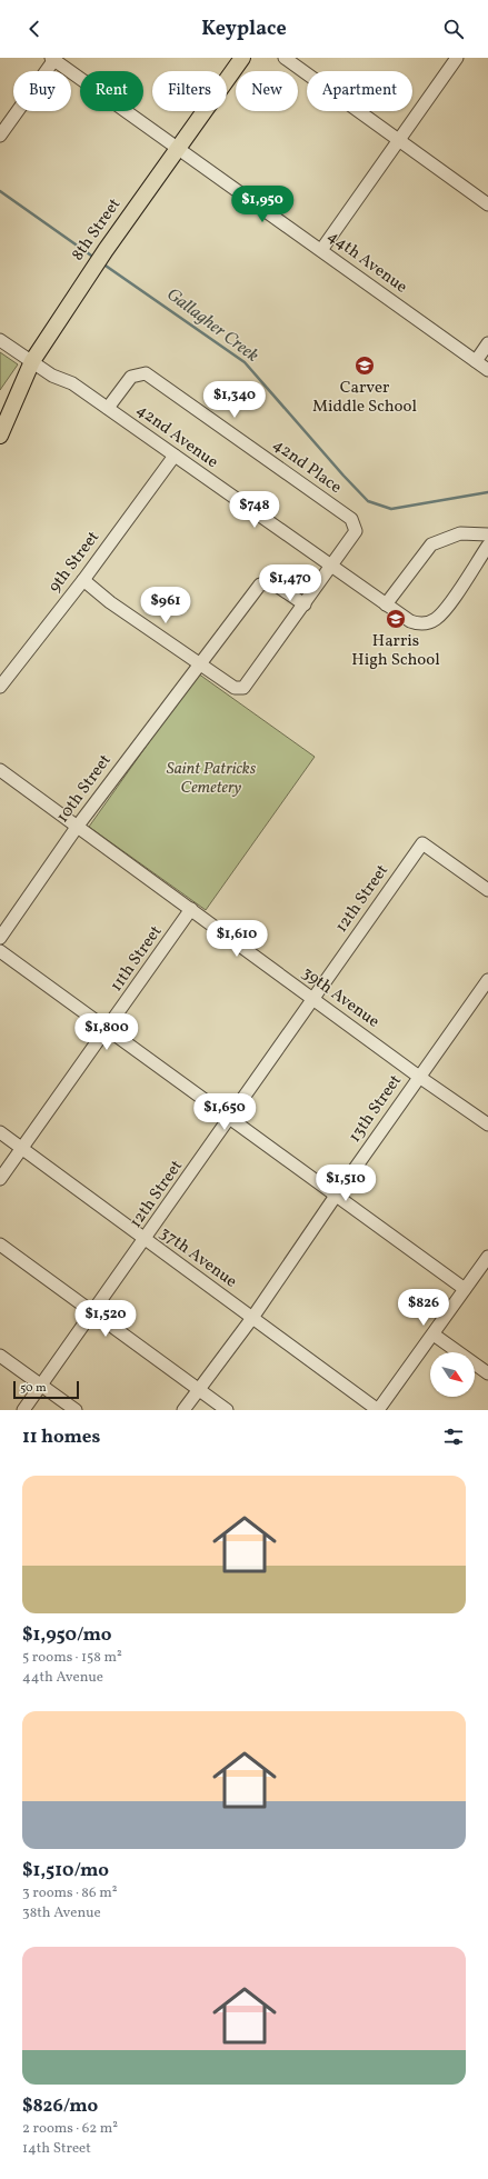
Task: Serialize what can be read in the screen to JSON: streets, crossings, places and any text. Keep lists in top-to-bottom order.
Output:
{
  "streets": {
    "main road": ["8th Street"],
    "street": [
      "44th Avenue",
      "42nd Avenue",
      "42nd Place",
      "9th Street",
      "10th Street",
      "12th Street",
      "11th Street",
      "39th Avenue",
      "13th Street",
      "37th Avenue"
    ]
  },
  "crossings": [
    ["8th Street", "44th Avenue"],
    ["8th Street", "42nd Avenue"],
    ["42nd Avenue", "42nd Place"],
    ["42nd Avenue", "9th Street"],
    ["10th Street", "39th Avenue"],
    ["12th Street", "39th Avenue"],
    ["12th Street", "37th Avenue"],
    ["11th Street", "39th Avenue"],
    ["11th Street", "37th Avenue"],
    ["39th Avenue", "13th Street"],
    ["13th Street", "37th Avenue"]
  ],
  "water": ["Gallagher Creek"],
  "parks": ["Saint Patricks Cemetery"],
  "places": {
    "school or university": ["Carver Middle School", "Harris High School"]
  },
  "scale_bar": "50 m",
  "north": "bottom right",
  "page": {
    "header": "Keyplace",
    "chip": [
      "Buy",
      "Rent",
      "Filters",
      "New",
      "Apartment"
    ],
    "price": [
      "$1,950",
      "$1,340",
      "$748",
      "$1,470",
      "$961",
      "$1,610",
      "$1,800",
      "$1,650",
      "$1,510",
      "$826",
      "$1,520"
    ],
    "scale": "50 m",
    "heading": "11 homes",
    "list": [
      {
        "name": "$1,950/mo",
        "note": "5 rooms · 158 m² · 44th Avenue"
      },
      {
        "name": "$1,510/mo",
        "note": "3 rooms · 86 m² · 38th Avenue"
      },
      {
        "name": "$826/mo",
        "note": "2 rooms · 62 m² · 14th Street"
      }
    ]
  }
}
